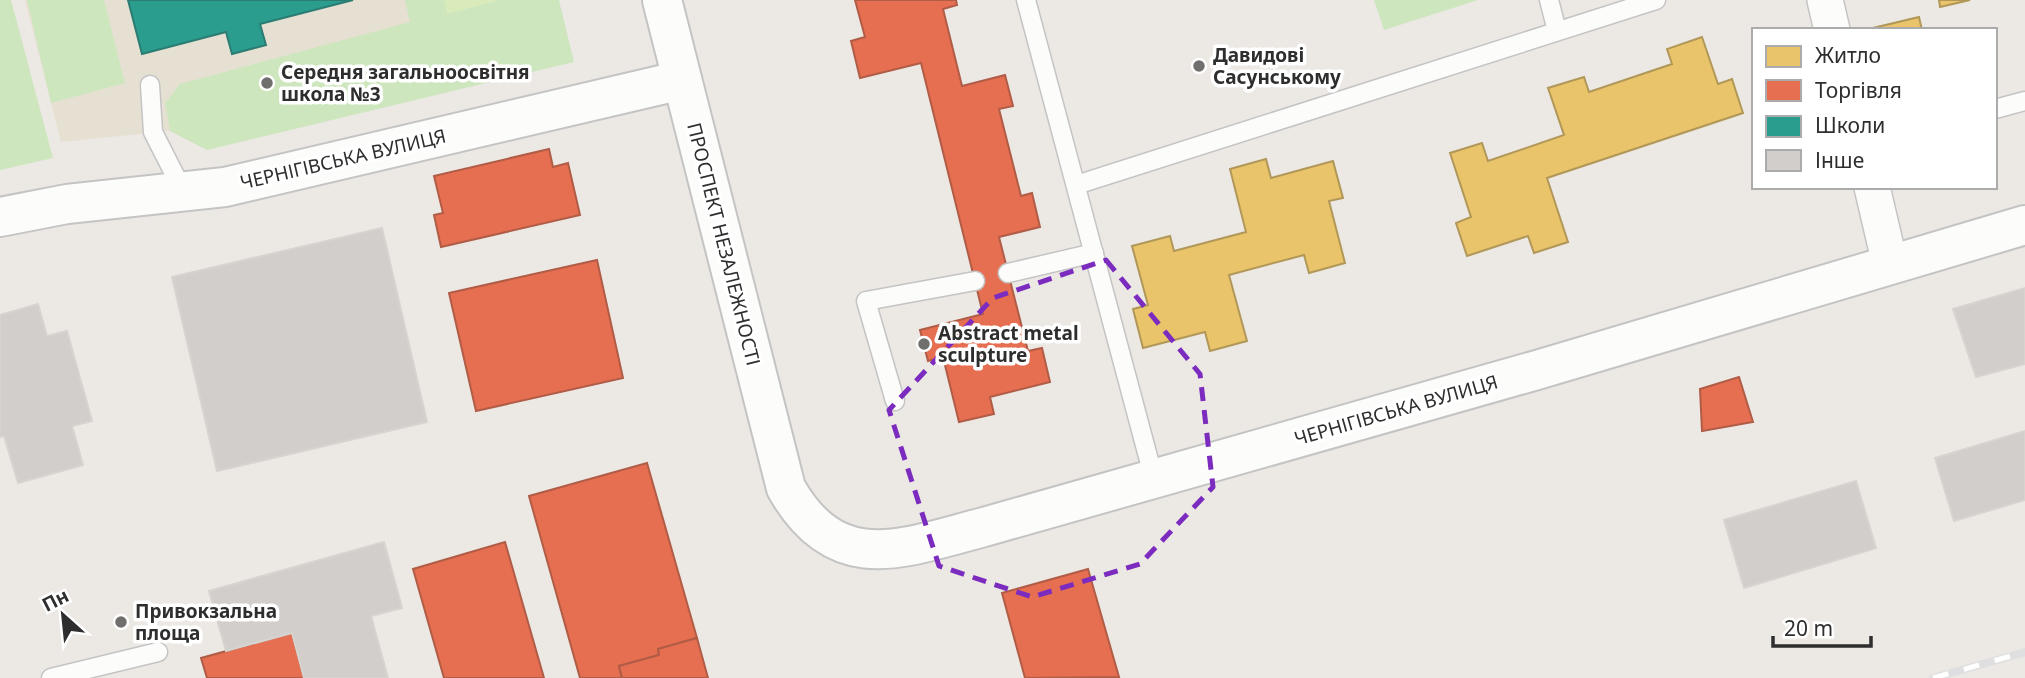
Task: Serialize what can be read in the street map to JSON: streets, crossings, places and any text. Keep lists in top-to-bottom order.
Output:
{
  "streets": {
    "street": ["ЧЕРНІГІВСЬКА ВУЛИЦЯ", "ПРОСПЕКТ НЕЗАЛЕЖНОСТІ"]
  },
  "crossings": [
    ["ЧЕРНІГІВСЬКА ВУЛИЦЯ", "ПРОСПЕКТ НЕЗАЛЕЖНОСТІ"]
  ],
  "places": [
    "Давидові Сасунському",
    "Середня загальноосвітня школа №3",
    "Abstract metal sculpture",
    "Привокзальна площа"
  ],
  "legend": [
    "Житло",
    "Торгівля",
    "Школи",
    "Інше"
  ],
  "scale_bar": "20 m",
  "north": "top left"
}
